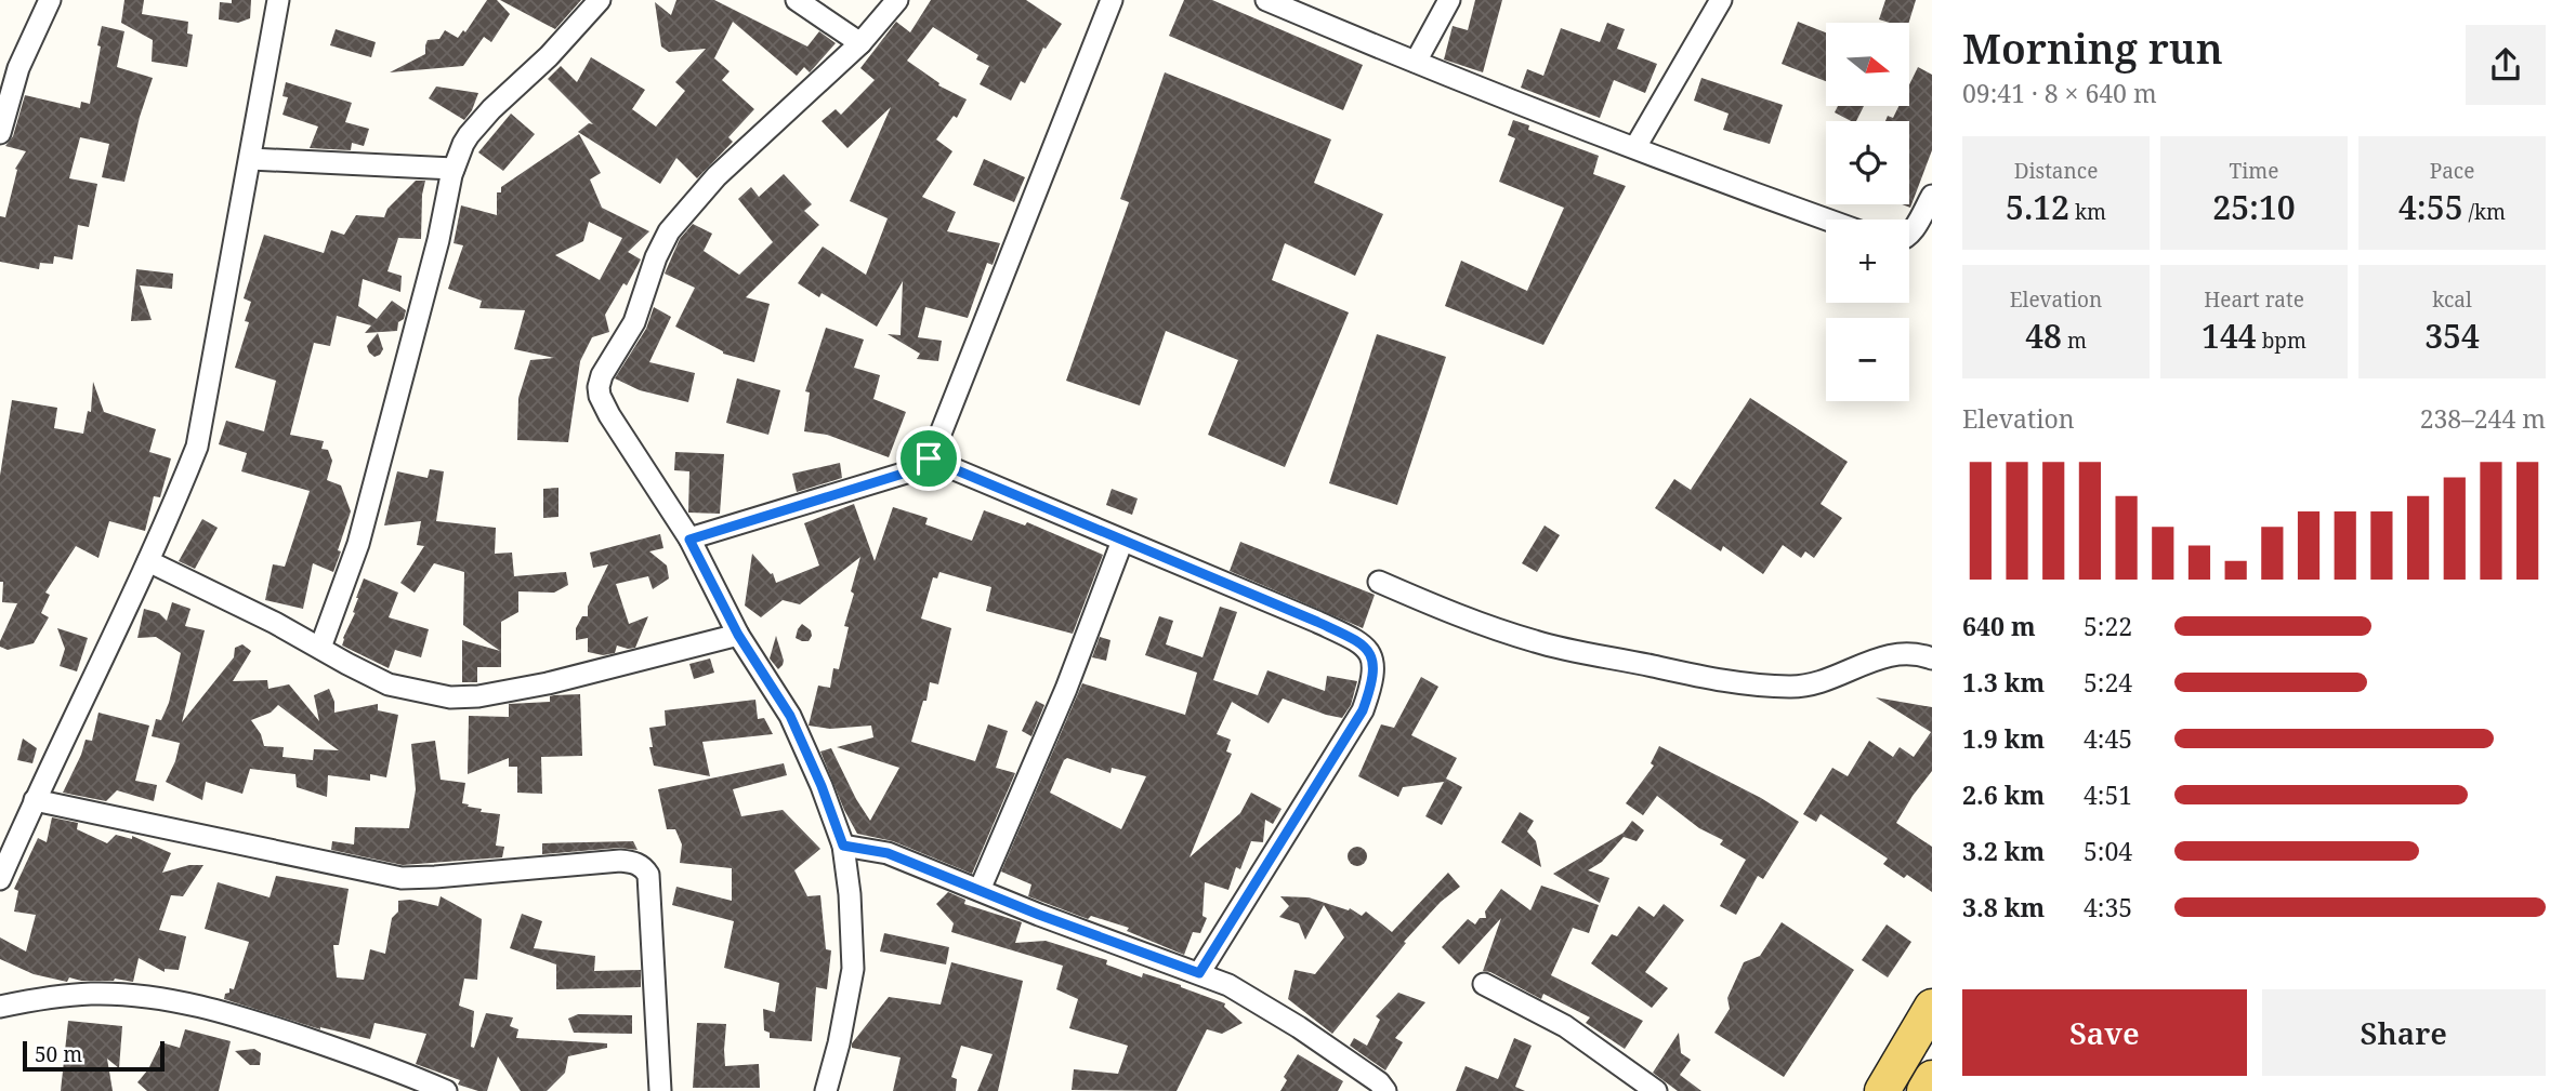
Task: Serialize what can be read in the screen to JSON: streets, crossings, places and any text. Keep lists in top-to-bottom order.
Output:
{
  "scale_bar": "50 m",
  "north": "right",
  "page": {
    "heading": ["Morning run", "09:41 · 8 × 640 m"],
    "map_buttons": ["+", "−"],
    "stats": [
      ["Distance", "5.12 km"],
      ["Time", "25:10"],
      ["Pace", "4:55 /km"],
      ["Elevation", "48 m"],
      ["Heart rate", "144 bpm"],
      ["kcal", "354"]
    ],
    "chart": ["Elevation", "238–244 m"],
    "list": [
      {
        "name": "640 m",
        "note": "5:22"
      },
      {
        "name": "1.3 km",
        "note": "5:24"
      },
      {
        "name": "1.9 km",
        "note": "4:45"
      },
      {
        "name": "2.6 km",
        "note": "4:51"
      },
      {
        "name": "3.2 km",
        "note": "5:04"
      },
      {
        "name": "3.8 km",
        "note": "4:35"
      }
    ],
    "buttons": ["Save", "Share"],
    "scale": "50 m"
  }
}
